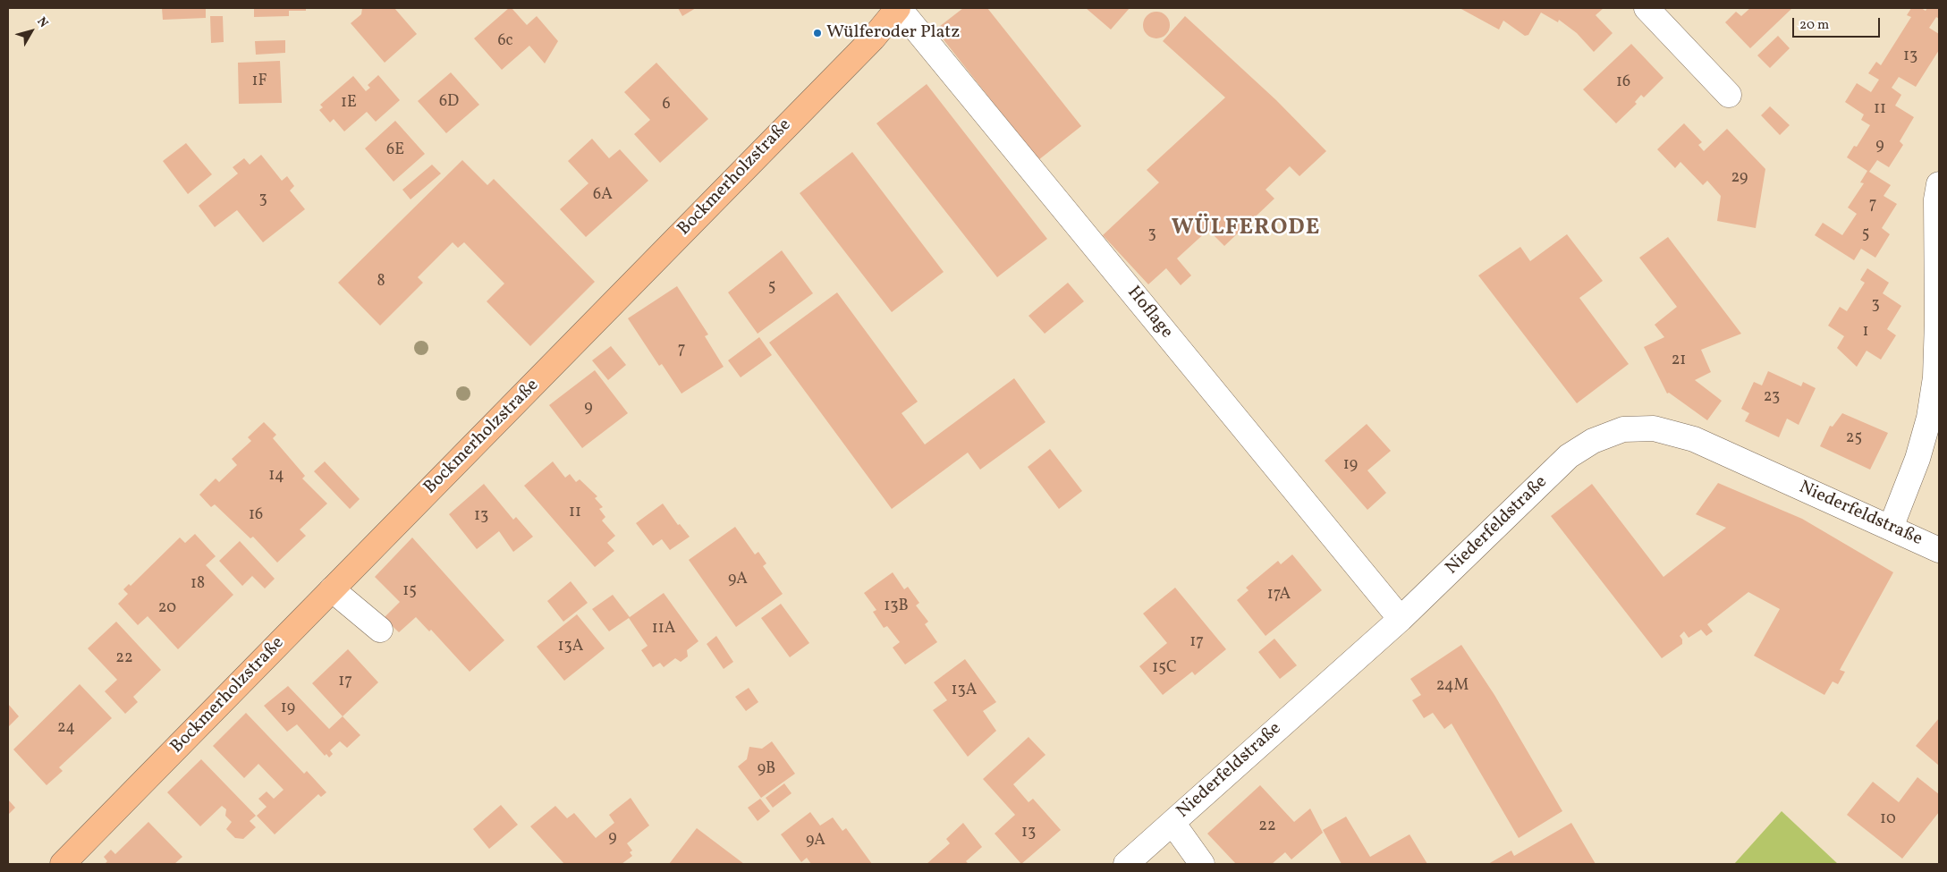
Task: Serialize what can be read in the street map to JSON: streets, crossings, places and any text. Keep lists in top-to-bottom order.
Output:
{
  "streets": {
    "main road": ["Bockmerholzstraße"],
    "street": ["Hoflage", "Niederfeldstraße"]
  },
  "crossings": [
    ["Bockmerholzstraße", "Hoflage"],
    ["Hoflage", "Niederfeldstraße"]
  ],
  "districts": ["WÜLFERODE"],
  "places": ["Wülferoder Platz"],
  "house_numbers": [
    "6c",
    "13",
    "1F",
    "16",
    "6D",
    "1E",
    "6",
    "11",
    "9",
    "6E",
    "29",
    "6A",
    "3",
    "7",
    "3",
    "5",
    "8",
    "5",
    "3",
    "1",
    "7",
    "21",
    "23",
    "9",
    "25",
    "19",
    "14",
    "11",
    "16",
    "13",
    "9A",
    "18",
    "15",
    "17A",
    "13B",
    "20",
    "11A",
    "17",
    "13A",
    "22",
    "15C",
    "17",
    "24M",
    "13A",
    "19",
    "24",
    "9B",
    "10",
    "22",
    "13",
    "9",
    "9A"
  ],
  "scale_bar": "20 m",
  "north": "top right"
}
